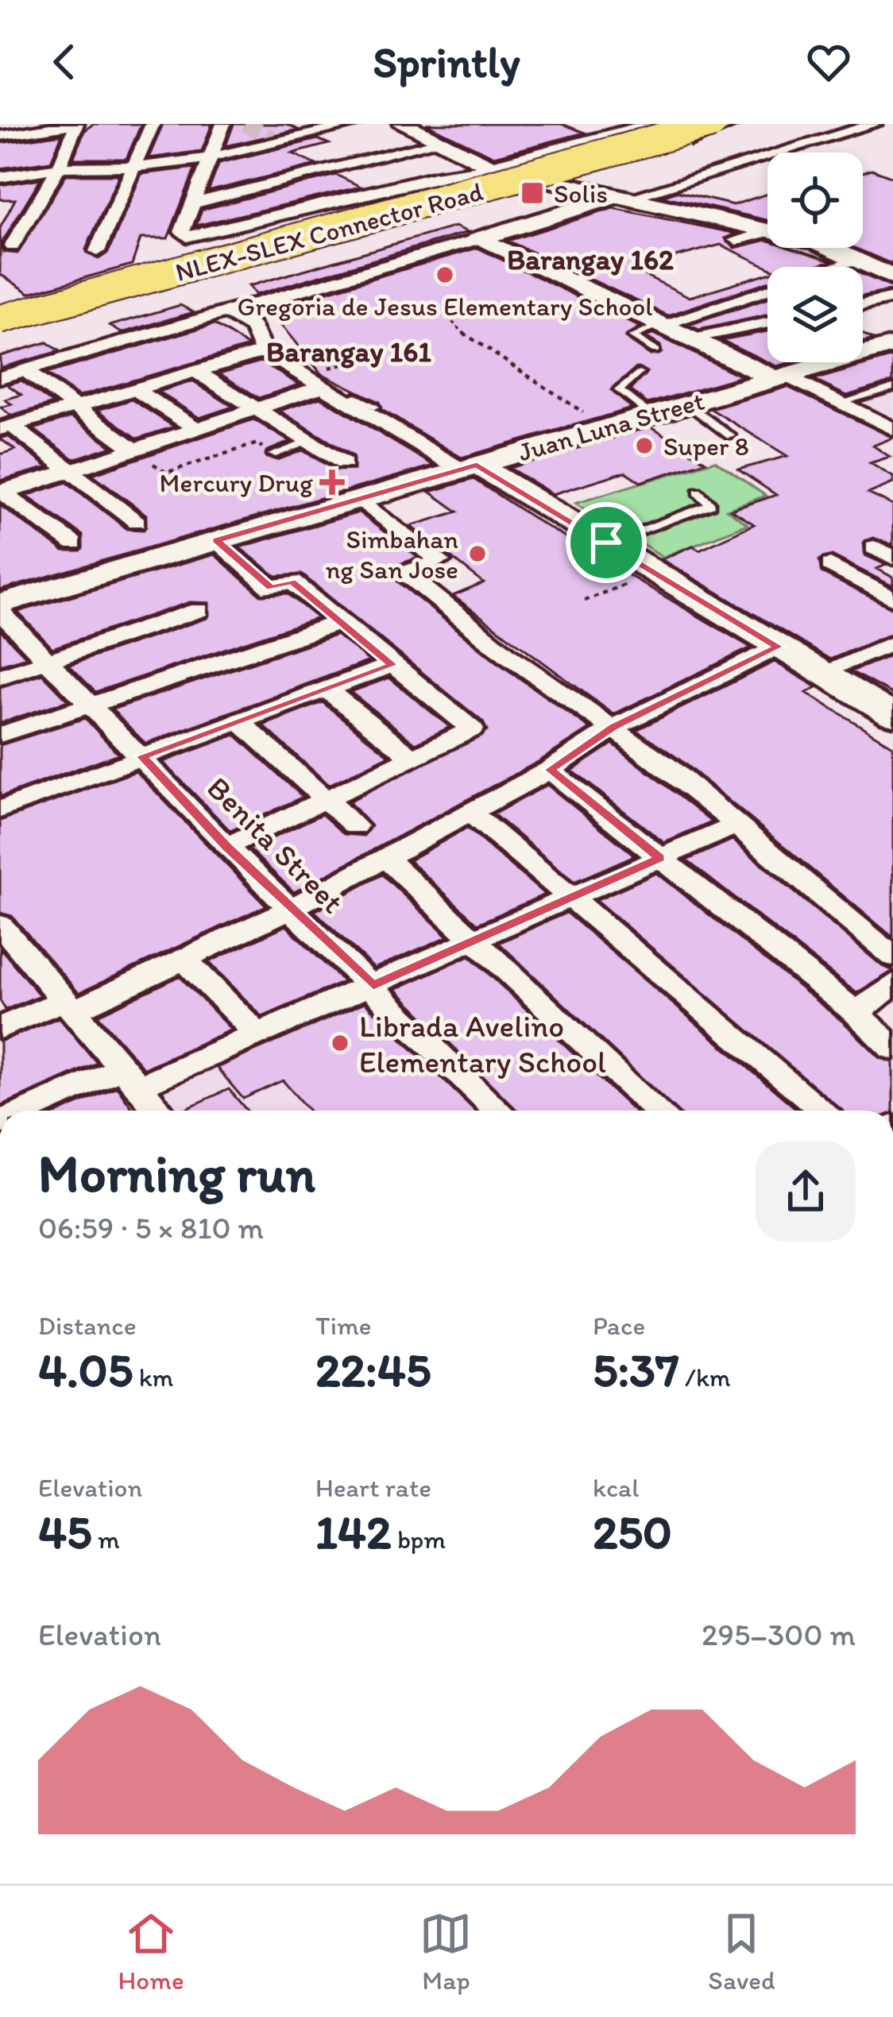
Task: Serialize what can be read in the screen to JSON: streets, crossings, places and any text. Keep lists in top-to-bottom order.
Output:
{
  "streets": {
    "highway": ["NLEX-SLEX Connector Road"],
    "street": ["Juan Luna Street", "Benita Street"]
  },
  "districts": ["Barangay 162", "Barangay 161"],
  "places": {
    "transit": ["Solis"],
    "other": [
      "Gregoria de Jesus Elementary School",
      "Super 8",
      "Simbahan ng San Jose",
      "Librada Avelino Elementary School"
    ],
    "health": ["Mercury Drug"]
  },
  "page": {
    "header": "Sprintly",
    "heading": ["Morning run", "06:59 · 5 × 810 m"],
    "stats": [
      ["Distance", "4.05 km"],
      ["Time", "22:45"],
      ["Pace", "5:37 /km"],
      ["Elevation", "45 m"],
      ["Heart rate", "142 bpm"],
      ["kcal", "250"]
    ],
    "chart": ["Elevation", "295–300 m"],
    "tabs": ["Home", "Map", "Saved"]
  }
}
